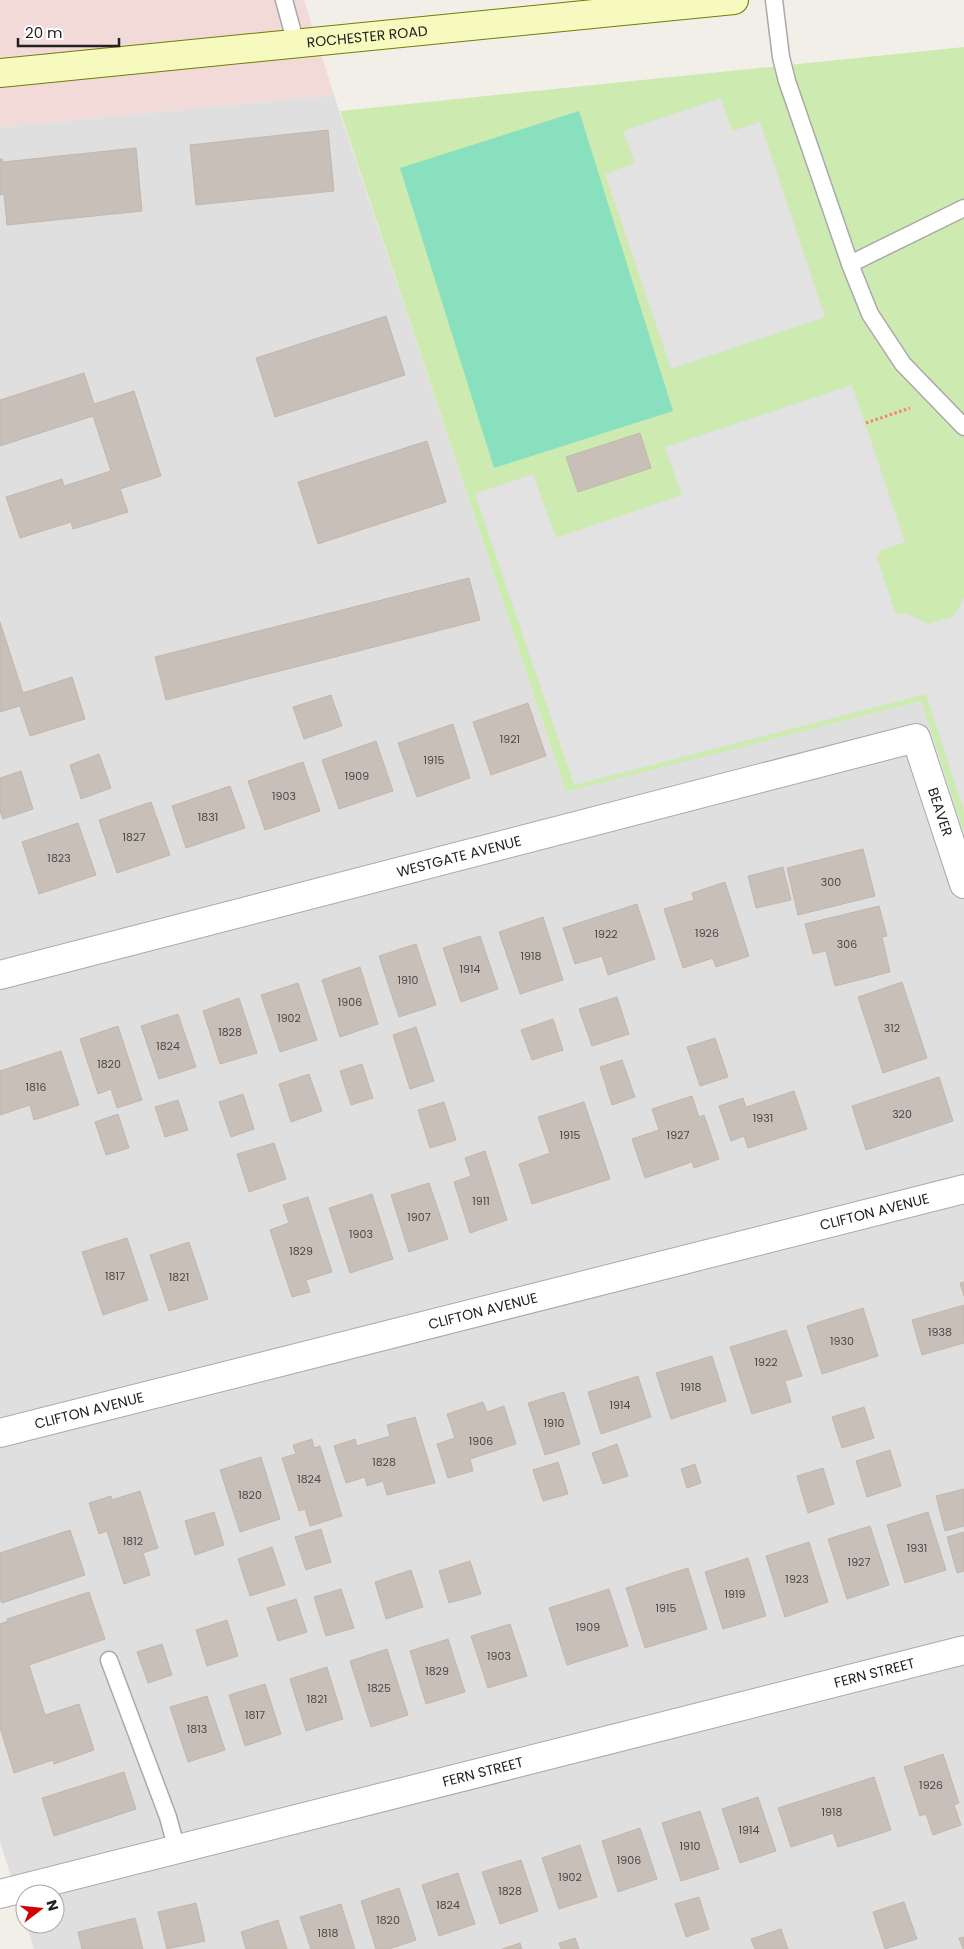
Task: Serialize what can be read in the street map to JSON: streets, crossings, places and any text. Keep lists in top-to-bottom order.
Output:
{
  "streets": {
    "main road": ["ROCHESTER ROAD"],
    "street": [
      "BEAVER",
      "WESTGATE AVENUE",
      "CLIFTON AVENUE",
      "FERN STREET"
    ]
  },
  "crossings": [
    ["BEAVER", "WESTGATE AVENUE"]
  ],
  "house_numbers": [
    "1921",
    "1915",
    "1909",
    "1903",
    "1831",
    "1827",
    "1823",
    "300",
    "1926",
    "1922",
    "306",
    "1918",
    "1914",
    "1910",
    "1906",
    "1902",
    "312",
    "1828",
    "1824",
    "1820",
    "1816",
    "320",
    "1931",
    "1915",
    "1927",
    "1911",
    "1907",
    "1903",
    "1829",
    "1817",
    "1821",
    "1938",
    "1930",
    "1922",
    "1918",
    "1914",
    "1910",
    "1906",
    "1828",
    "1824",
    "1820",
    "1812",
    "1931",
    "1927",
    "1923",
    "1919",
    "1915",
    "1909",
    "1903",
    "1829",
    "1825",
    "1821",
    "1817",
    "1813",
    "1926",
    "1918",
    "1914",
    "1910",
    "1906",
    "1902",
    "1828",
    "1824",
    "1820",
    "1818"
  ],
  "scale_bar": "20 m",
  "north": "right"
}
